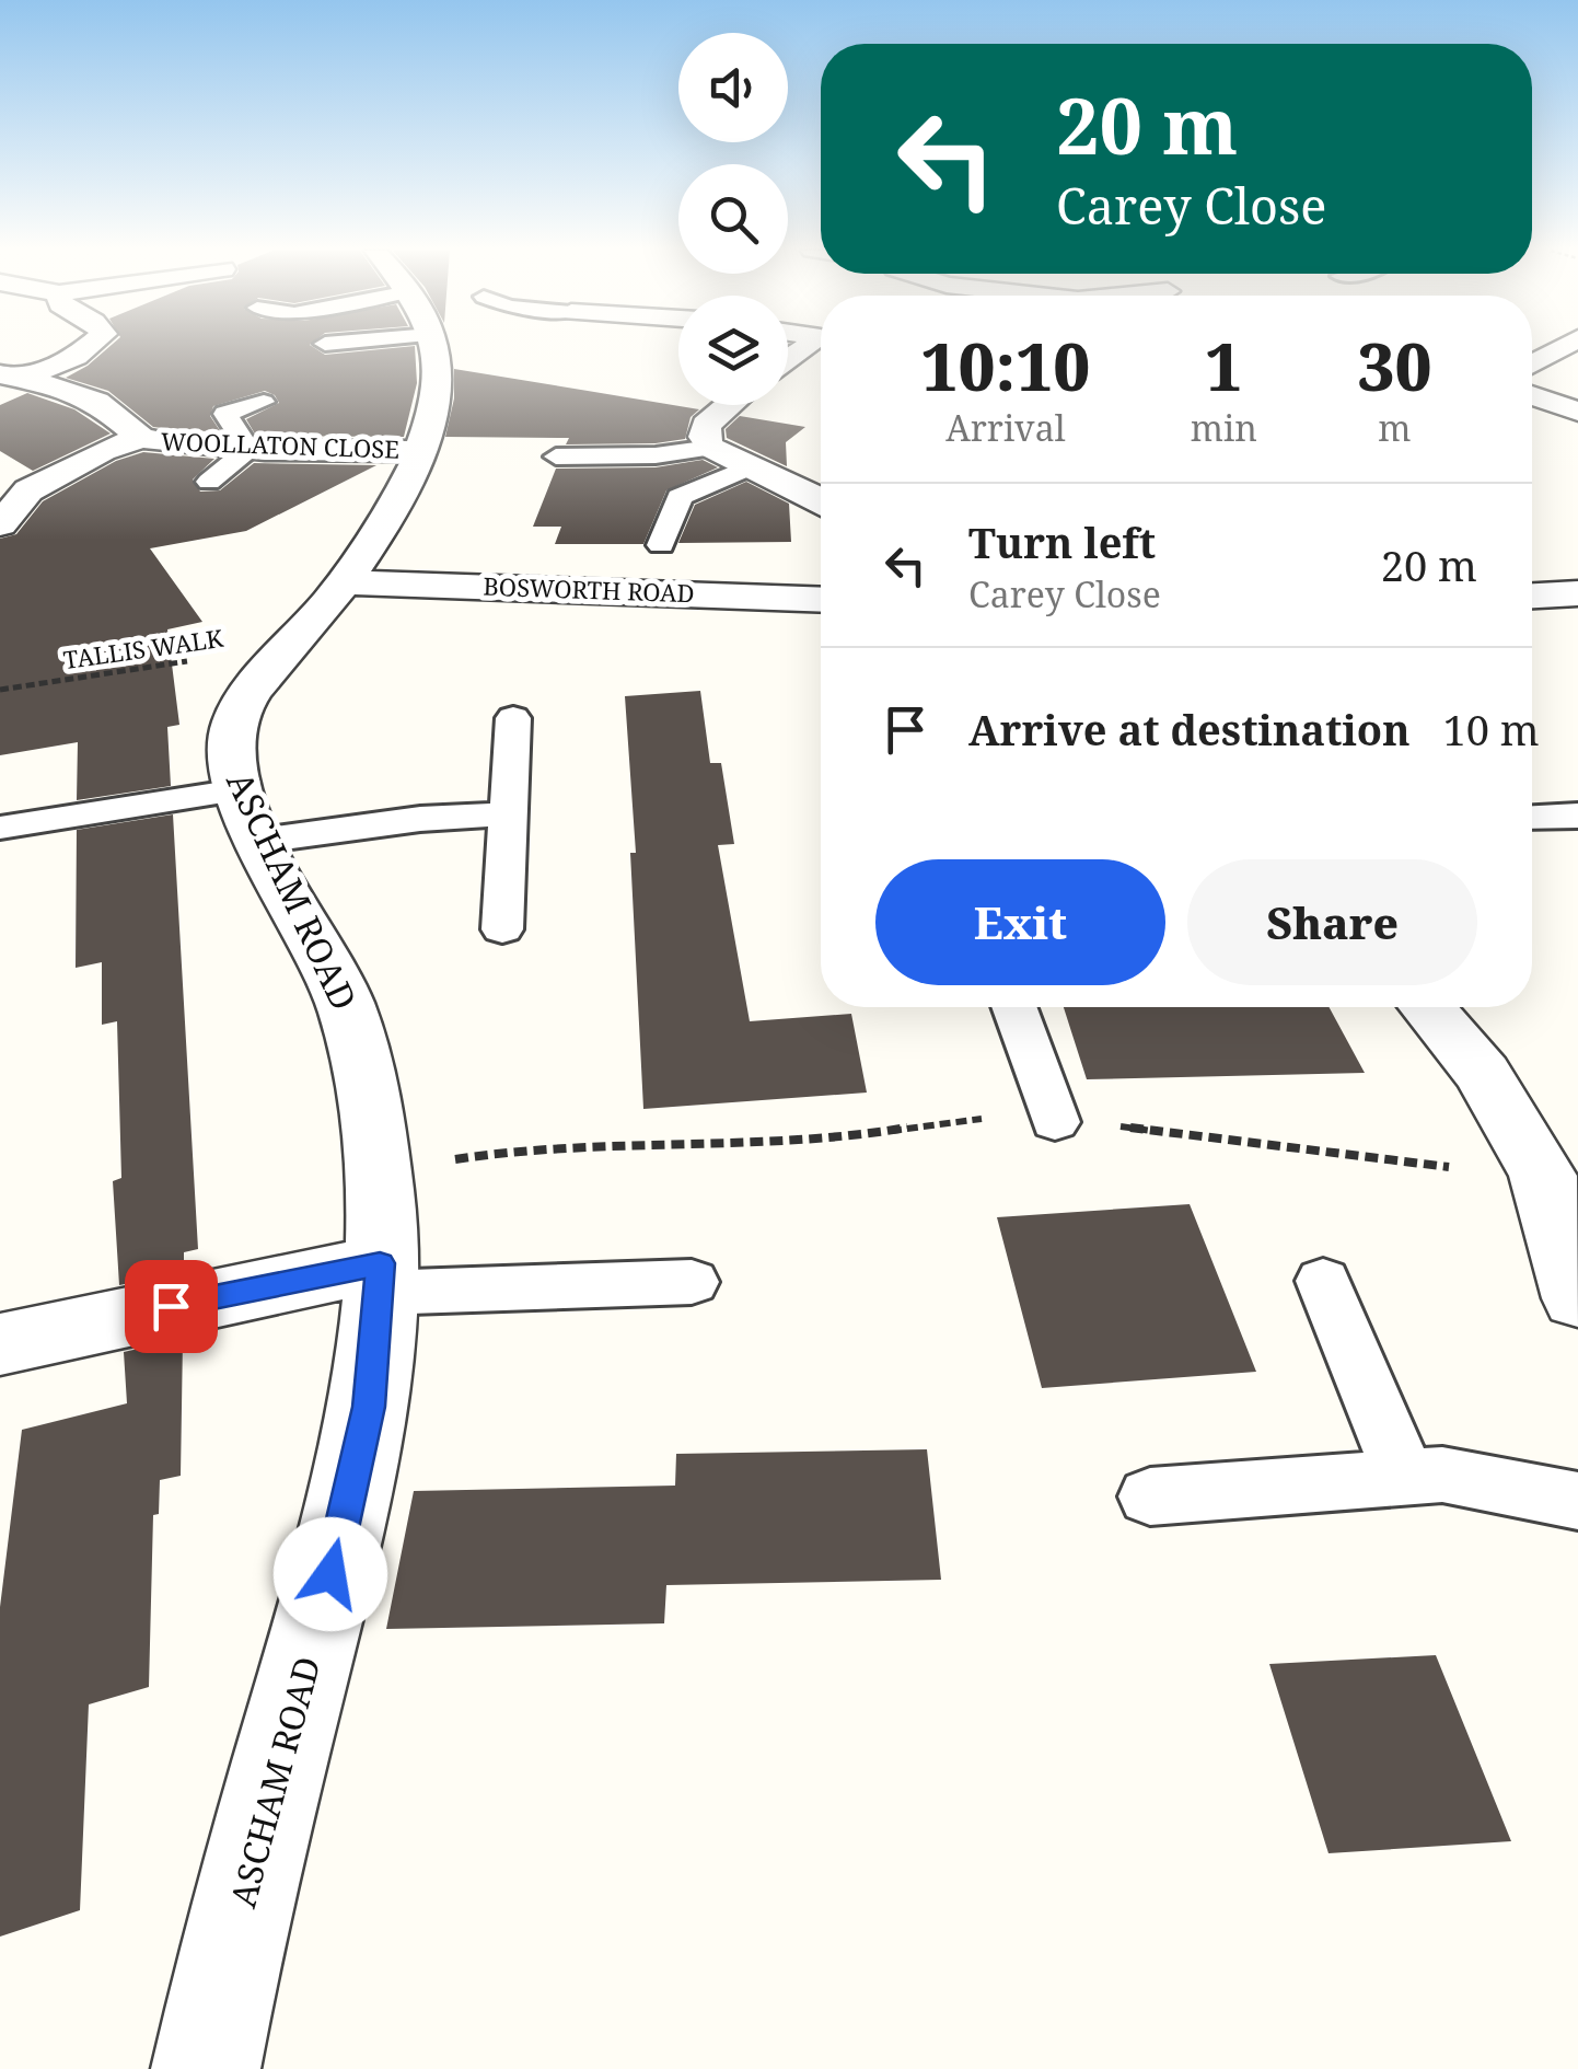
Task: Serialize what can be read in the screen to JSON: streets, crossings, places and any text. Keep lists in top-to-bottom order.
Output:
{
  "streets": {
    "street": ["WOOLLATON CLOSE", "BOSWORTH ROAD", "ASCHAM ROAD"],
    "path": ["TALLIS WALK"]
  },
  "crossings": [
    ["WOOLLATON CLOSE", "ASCHAM ROAD"],
    ["BOSWORTH ROAD", "ASCHAM ROAD"],
    ["TALLIS WALK", "ASCHAM ROAD"]
  ],
  "page": {
    "turn": ["20 m", "Carey Close"],
    "eta": [
      "10:10",
      "Arrival",
      "1",
      "min",
      "30",
      "m"
    ],
    "list": [
      {
        "name": "Turn left",
        "note": "Carey Close",
        "value": "20 m"
      },
      {
        "name": "Arrive at destination",
        "value": "10 m"
      }
    ],
    "buttons": ["Exit", "Share"]
  }
}
